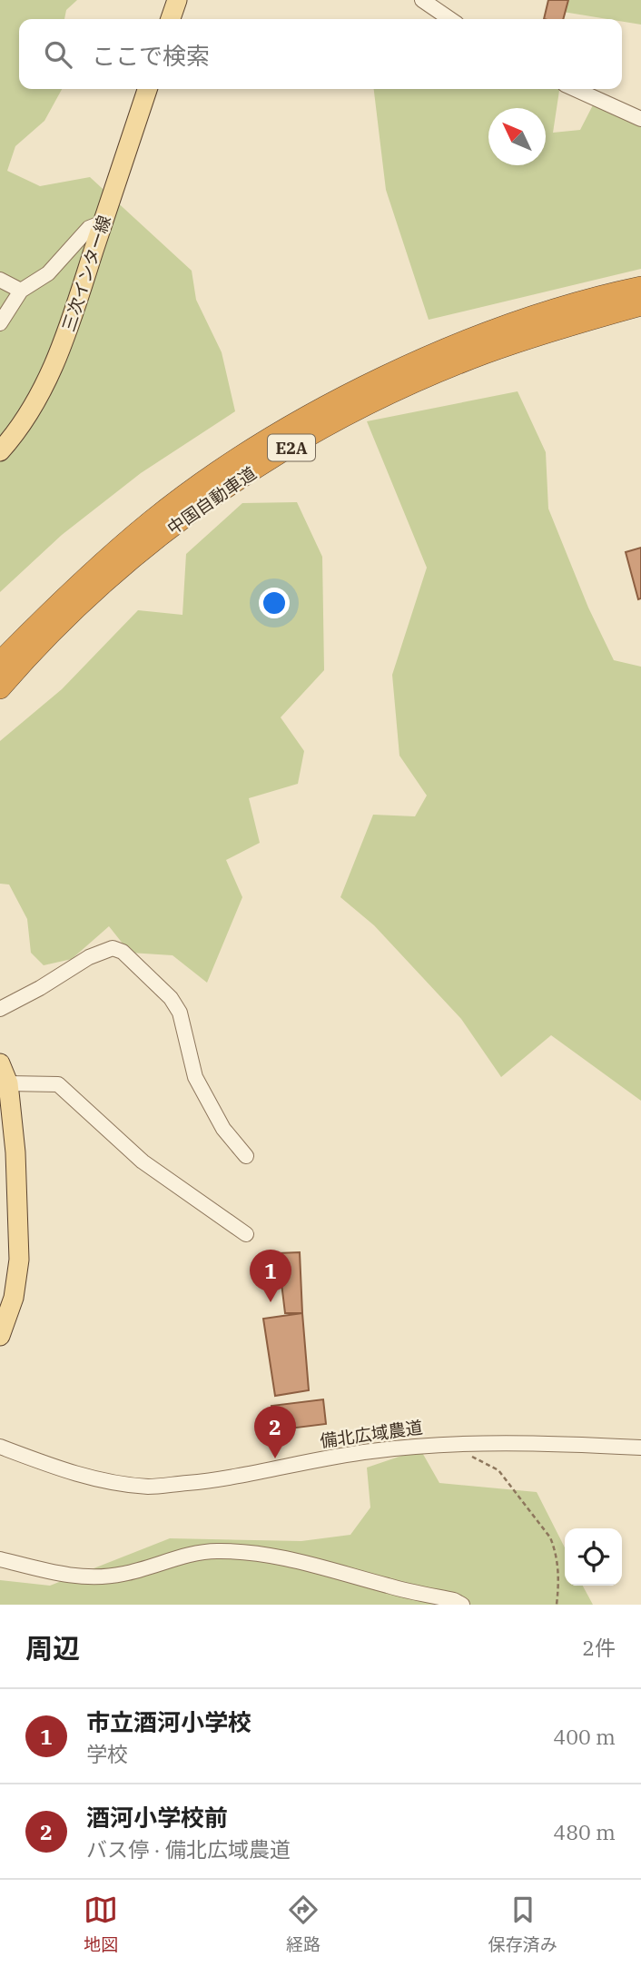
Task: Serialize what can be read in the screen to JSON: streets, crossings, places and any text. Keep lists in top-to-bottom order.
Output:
{
  "streets": {
    "highway": ["E2A", "中国自動車道"],
    "main road": ["三次インター線"],
    "street": ["備北広域農道"]
  },
  "north": "top left",
  "page": {
    "search": "ここで検索",
    "pins": ["1", "2"],
    "heading": ["周辺", "2件"],
    "list": [
      {
        "mark": "1",
        "name": "市立酒河小学校",
        "note": "学校",
        "value": "400 m"
      },
      {
        "mark": "2",
        "name": "酒河小学校前",
        "note": "バス停 · 備北広域農道",
        "value": "480 m"
      }
    ],
    "nav": ["地図", "経路", "保存済み"]
  }
}
